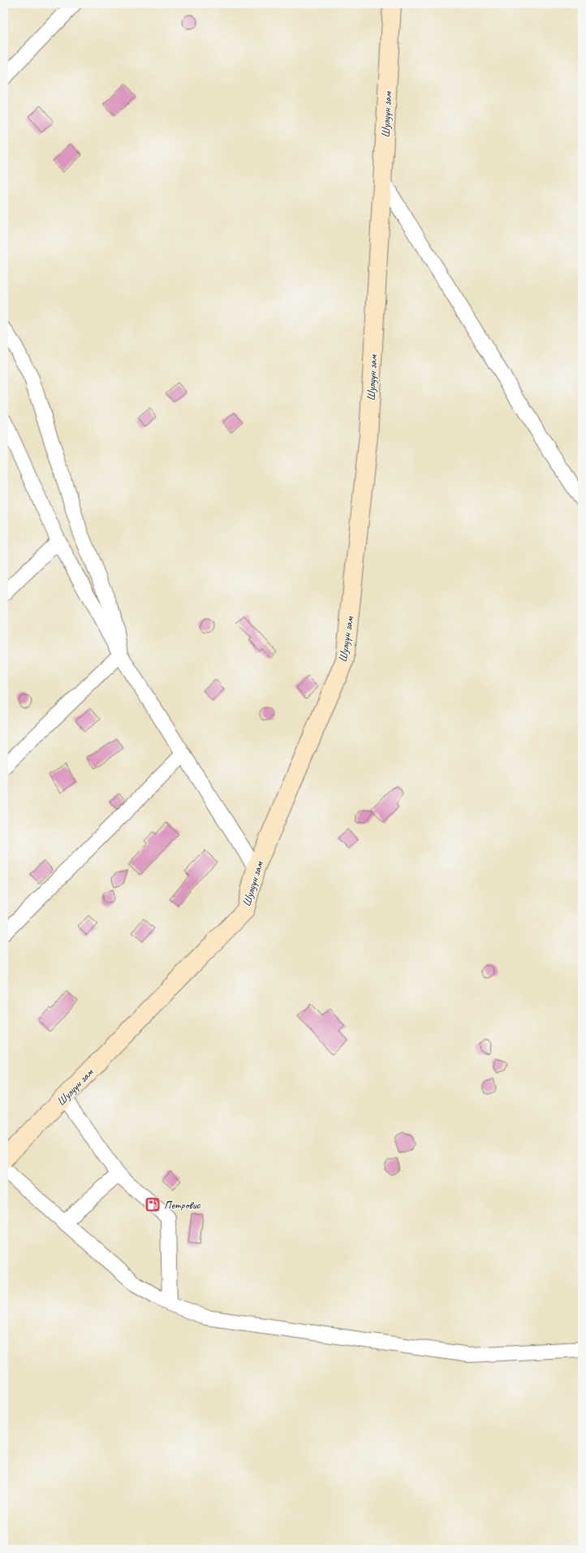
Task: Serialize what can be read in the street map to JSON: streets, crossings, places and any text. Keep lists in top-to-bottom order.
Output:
{
  "streets": {
    "street": ["Шулуун зам"]
  },
  "places": {
    "fuel station": ["Петровис"]
  }
}
